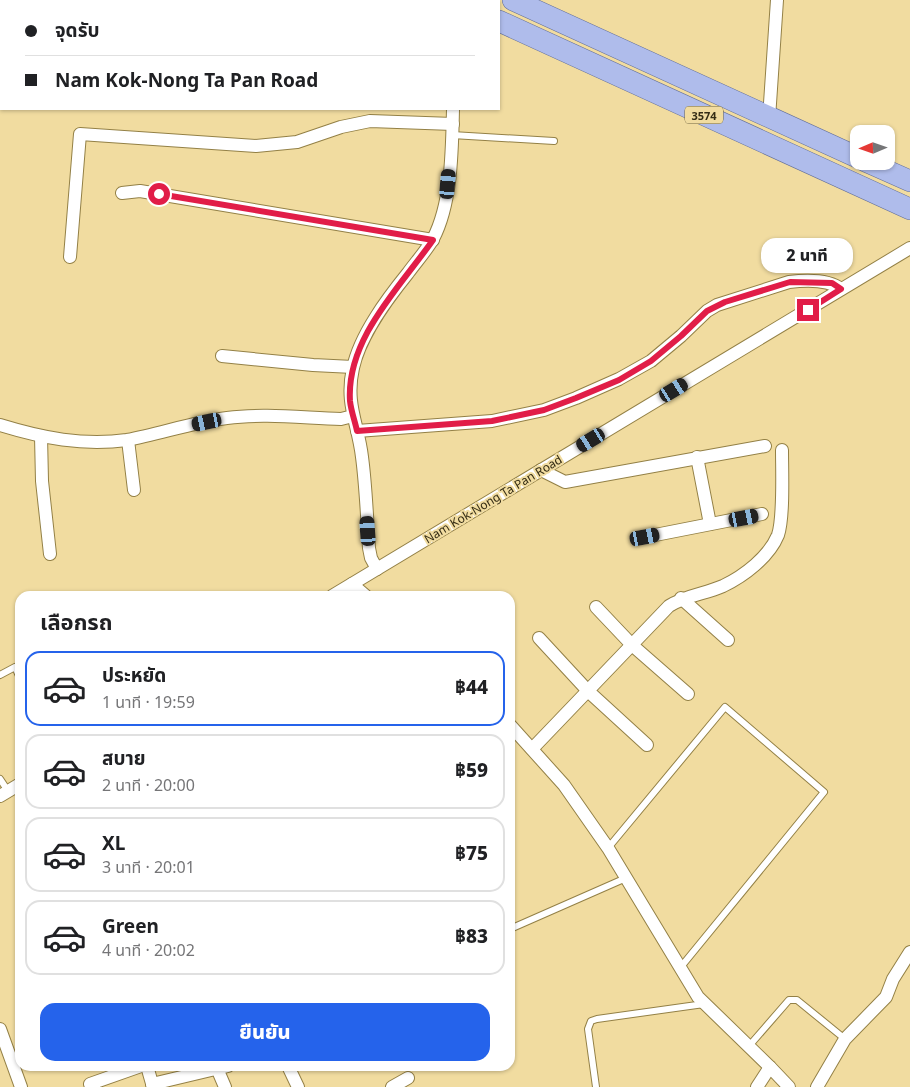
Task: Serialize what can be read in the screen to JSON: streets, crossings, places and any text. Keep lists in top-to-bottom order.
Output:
{
  "streets": {
    "main road": ["3574"],
    "street": ["Nam Kok-Nong Ta Pan Road"]
  },
  "north": "left",
  "page": {
    "banner": ["จุดรับ", "Nam Kok-Nong Ta Pan Road"],
    "bubble": "2 นาที",
    "heading": "เลือกรถ",
    "list": [
      {
        "name": "ประหยัด",
        "note": "1 นาที · 19:59",
        "value": "฿44"
      },
      {
        "name": "สบาย",
        "note": "2 นาที · 20:00",
        "value": "฿59"
      },
      {
        "name": "XL",
        "note": "3 นาที · 20:01",
        "value": "฿75"
      },
      {
        "name": "Green",
        "note": "4 นาที · 20:02",
        "value": "฿83"
      }
    ],
    "buttons": "ยืนยัน"
  }
}
